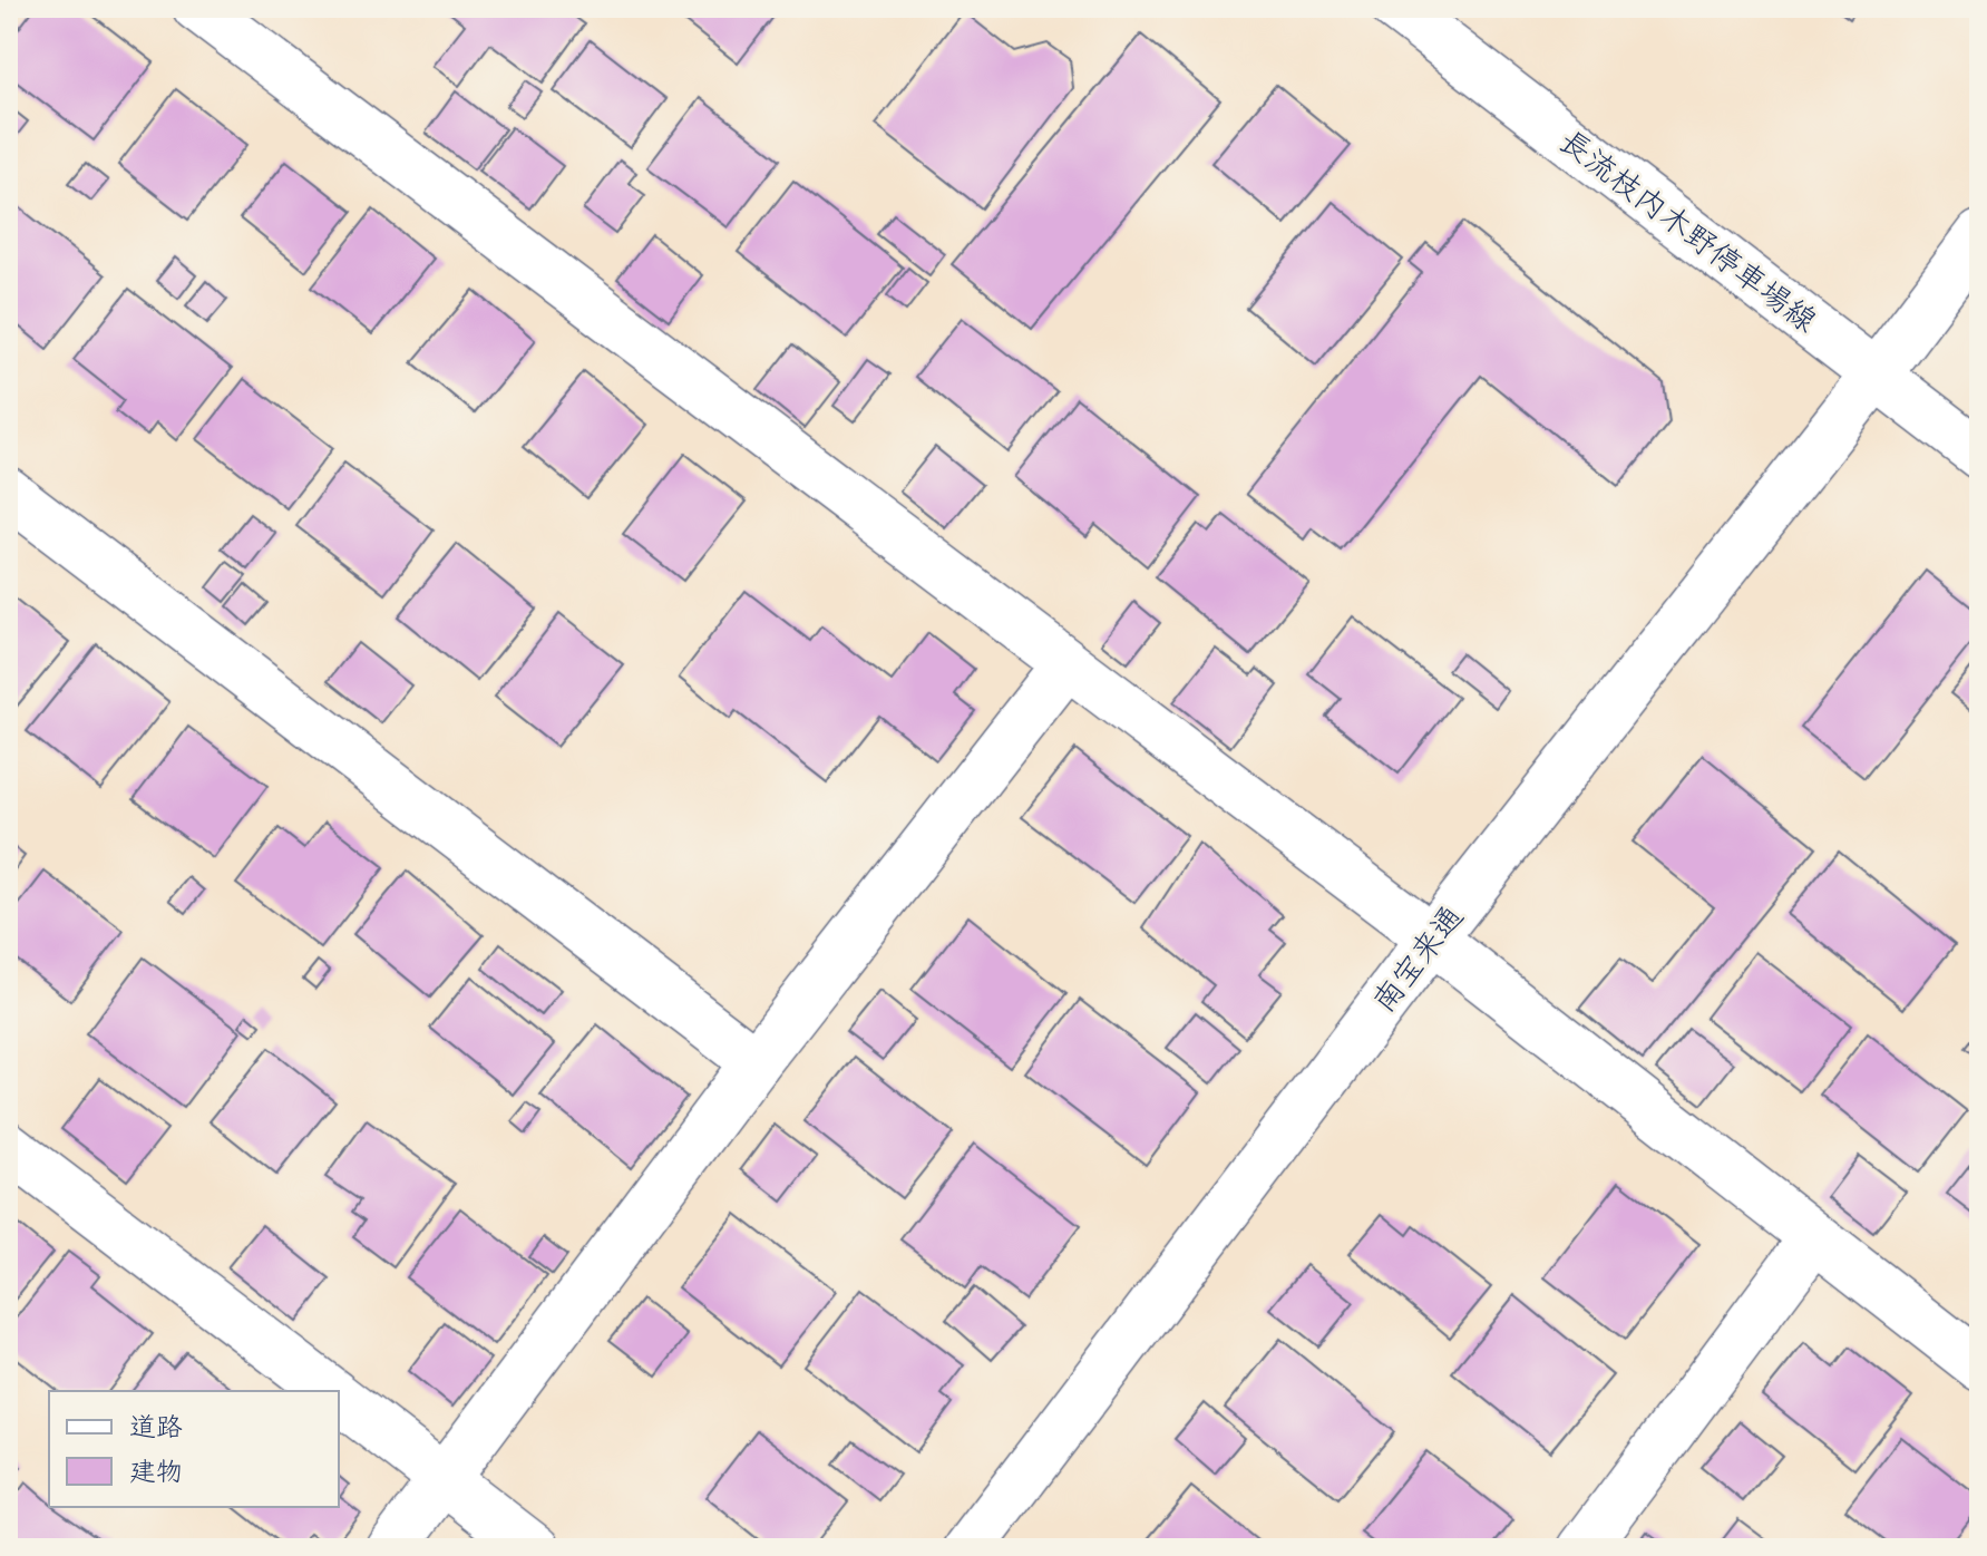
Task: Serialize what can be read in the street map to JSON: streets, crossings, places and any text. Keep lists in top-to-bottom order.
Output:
{
  "streets": {
    "street": ["長流枝内木野停車場線", "南宝来通"]
  },
  "crossings": [
    ["長流枝内木野停車場線", "南宝来通"]
  ],
  "legend": ["道路", "建物"]
}
